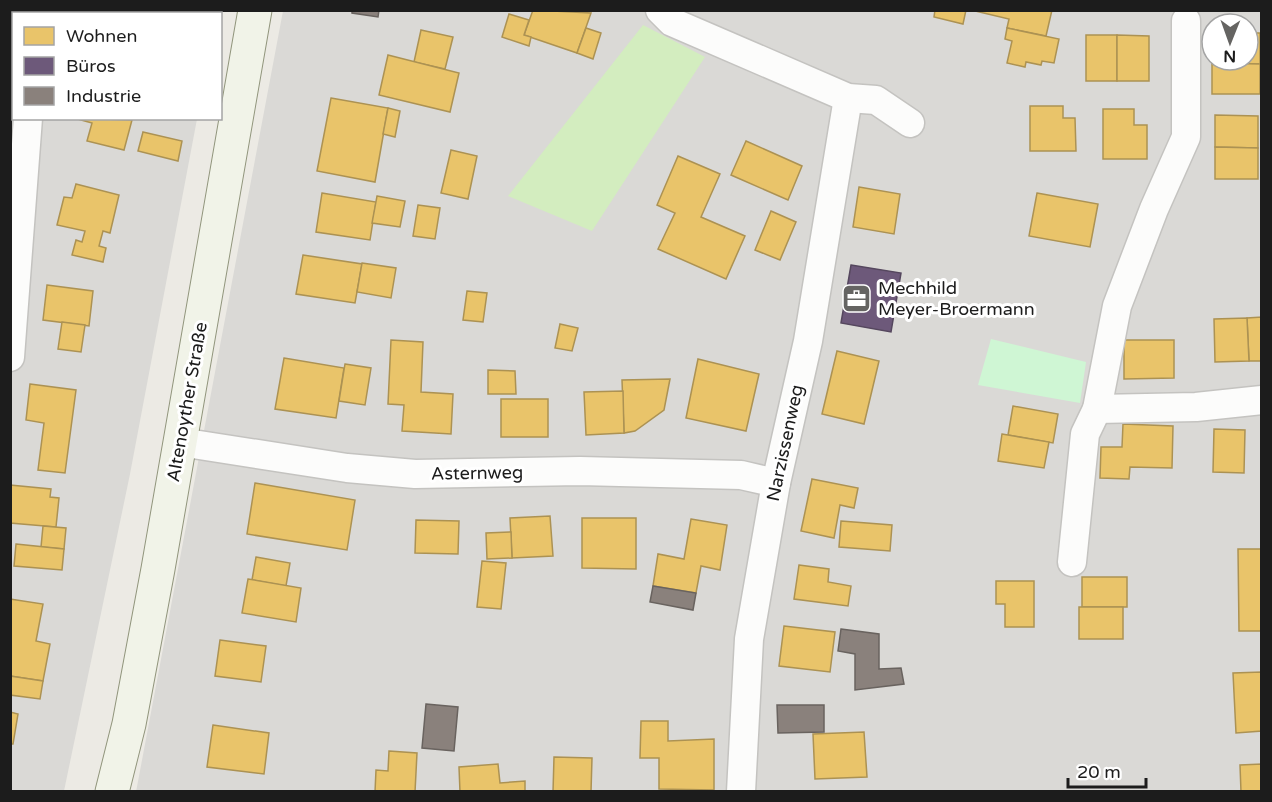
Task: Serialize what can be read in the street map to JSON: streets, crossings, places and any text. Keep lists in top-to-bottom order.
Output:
{
  "streets": {
    "main road": ["Altenoyther Straße"],
    "street": ["Narzissenweg", "Asternweg"]
  },
  "crossings": [
    ["Altenoyther Straße", "Asternweg"],
    ["Narzissenweg", "Asternweg"]
  ],
  "places": {
    "office": ["Mechhild Meyer-Broermann"]
  },
  "legend": ["Wohnen", "Büros", "Industrie"],
  "scale_bar": "20 m",
  "north": "bottom"
}
